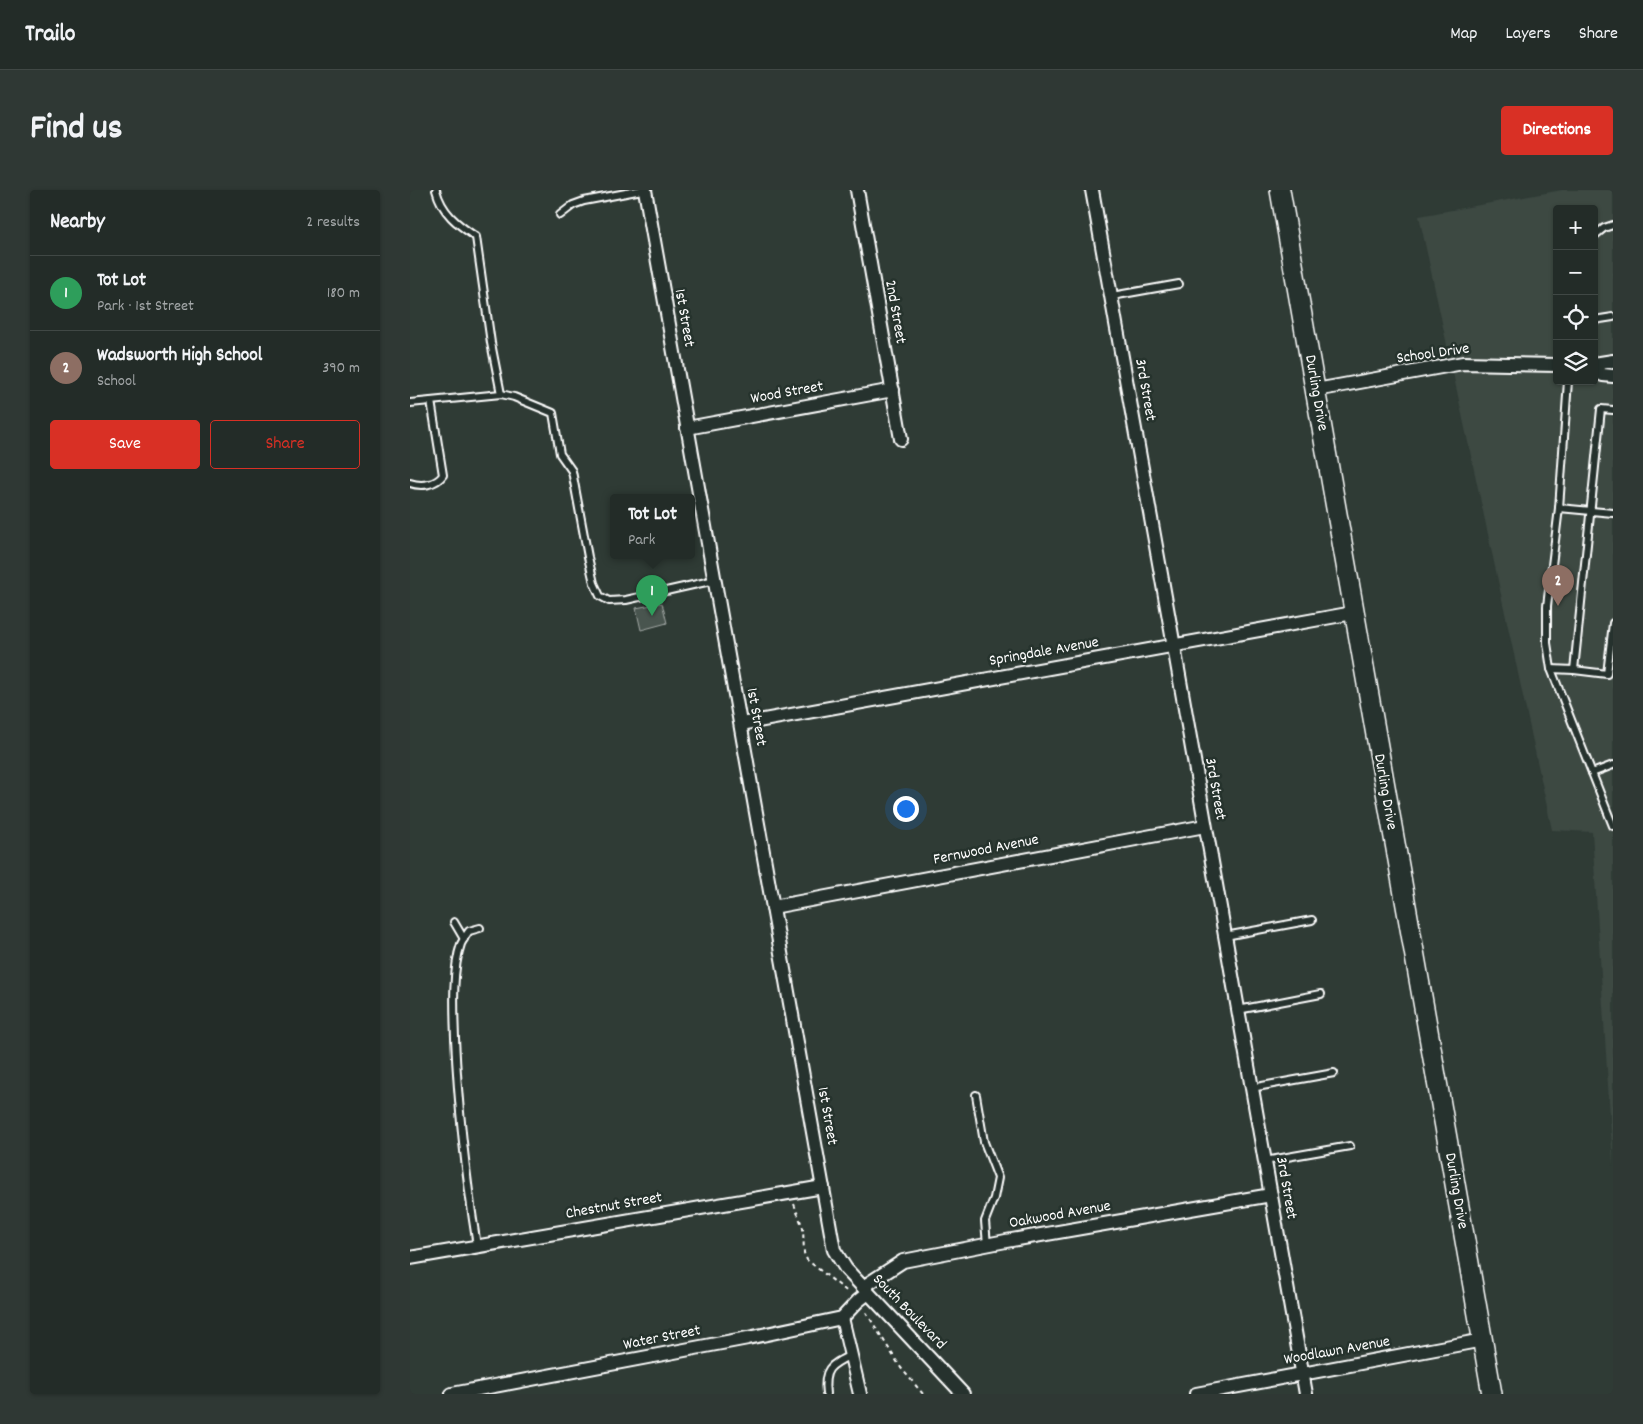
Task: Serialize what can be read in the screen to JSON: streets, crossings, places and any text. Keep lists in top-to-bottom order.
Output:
{
  "streets": {
    "street": [
      "2nd Street",
      "1st Street",
      "School Drive",
      "3rd Street",
      "Wood Street",
      "Durling Drive",
      "Springdale Avenue",
      "Fernwood Avenue",
      "Chestnut Street",
      "Oakwood Avenue",
      "South Boulevard",
      "Water Street",
      "Woodlawn Avenue"
    ]
  },
  "crossings": [
    ["2nd Street", "Wood Street"],
    ["1st Street", "Wood Street"],
    ["1st Street", "Springdale Avenue"],
    ["1st Street", "Fernwood Avenue"],
    ["1st Street", "Chestnut Street"],
    ["1st Street", "South Boulevard"],
    ["School Drive", "Durling Drive"],
    ["3rd Street", "Springdale Avenue"],
    ["3rd Street", "Fernwood Avenue"],
    ["3rd Street", "Oakwood Avenue"],
    ["3rd Street", "Woodlawn Avenue"],
    ["Durling Drive", "Springdale Avenue"],
    ["Durling Drive", "Woodlawn Avenue"],
    ["Oakwood Avenue", "South Boulevard"]
  ],
  "page": {
    "header": "Trailo",
    "nav": ["Map", "Layers", "Share"],
    "title": "Find us",
    "buttons": [
      "Directions",
      ["Save", "Share"]
    ],
    "heading": ["Nearby", "2 results"],
    "map_buttons": ["+", "−"],
    "list": [
      {
        "mark": "1",
        "name": "Tot Lot",
        "note": "Park · 1st Street",
        "value": "180 m"
      },
      {
        "mark": "2",
        "name": "Wadsworth High School",
        "note": "School",
        "value": "390 m"
      }
    ],
    "popup": ["Tot Lot", "Park"],
    "pins": ["2", "1"]
  }
}
